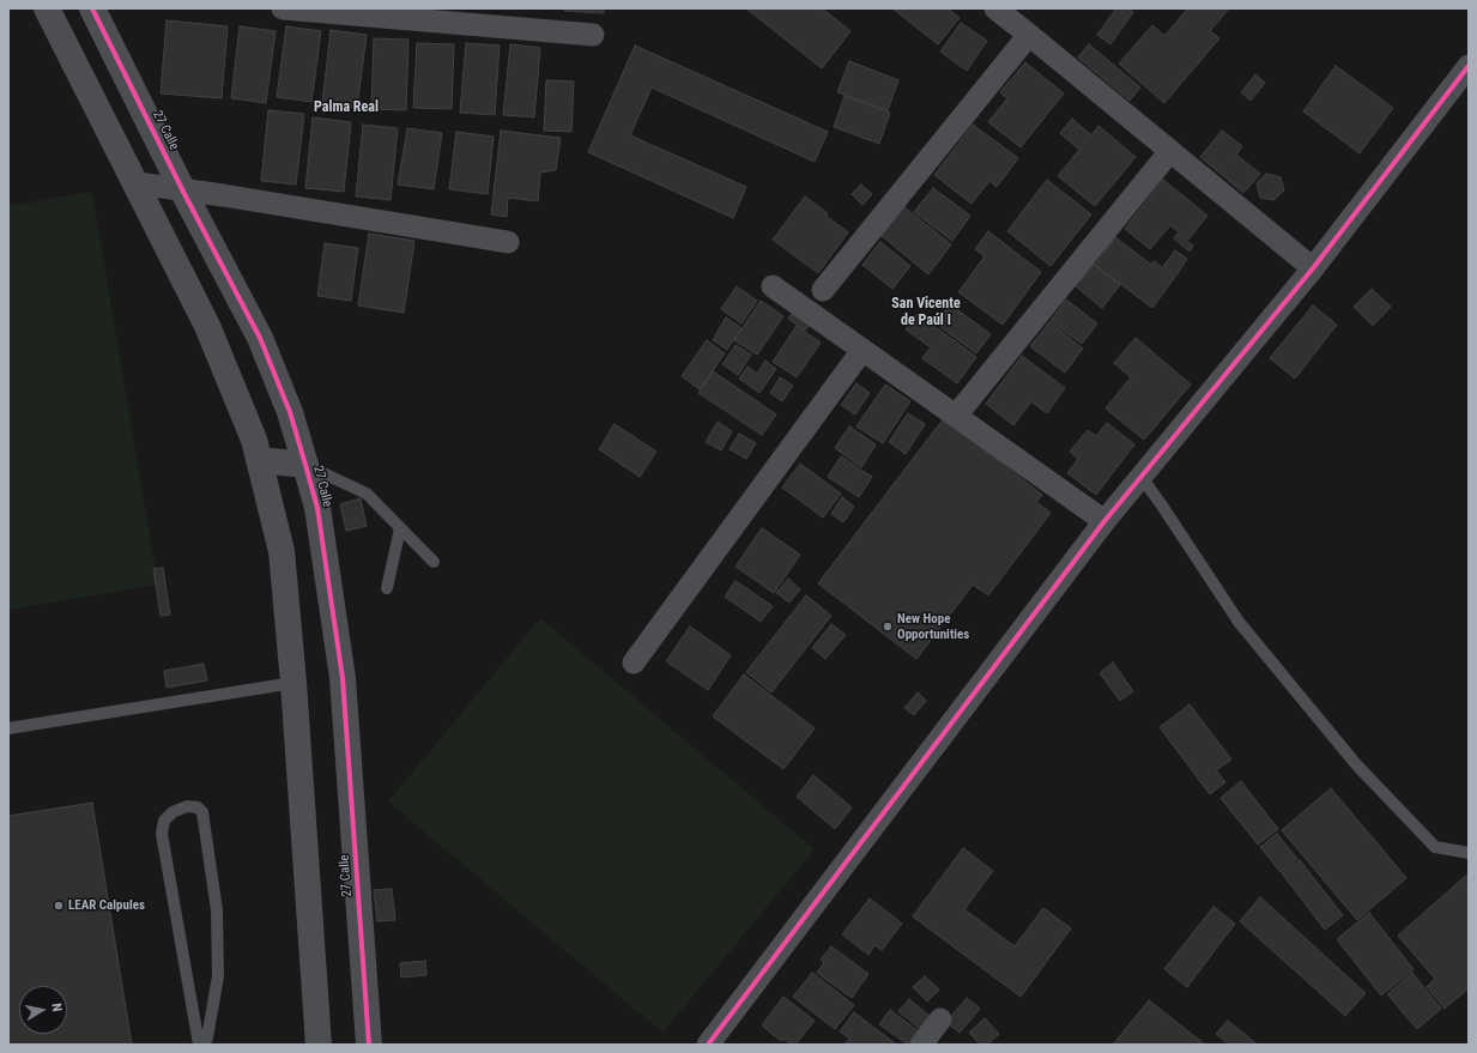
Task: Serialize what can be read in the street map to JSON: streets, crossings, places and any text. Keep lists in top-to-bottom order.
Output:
{
  "streets": {
    "street": ["27 Calle"]
  },
  "districts": ["Palma Real", "San Vicente de Paúl I"],
  "places": ["New Hope Opportunities", "LEAR Calpules"],
  "north": "right"
}
